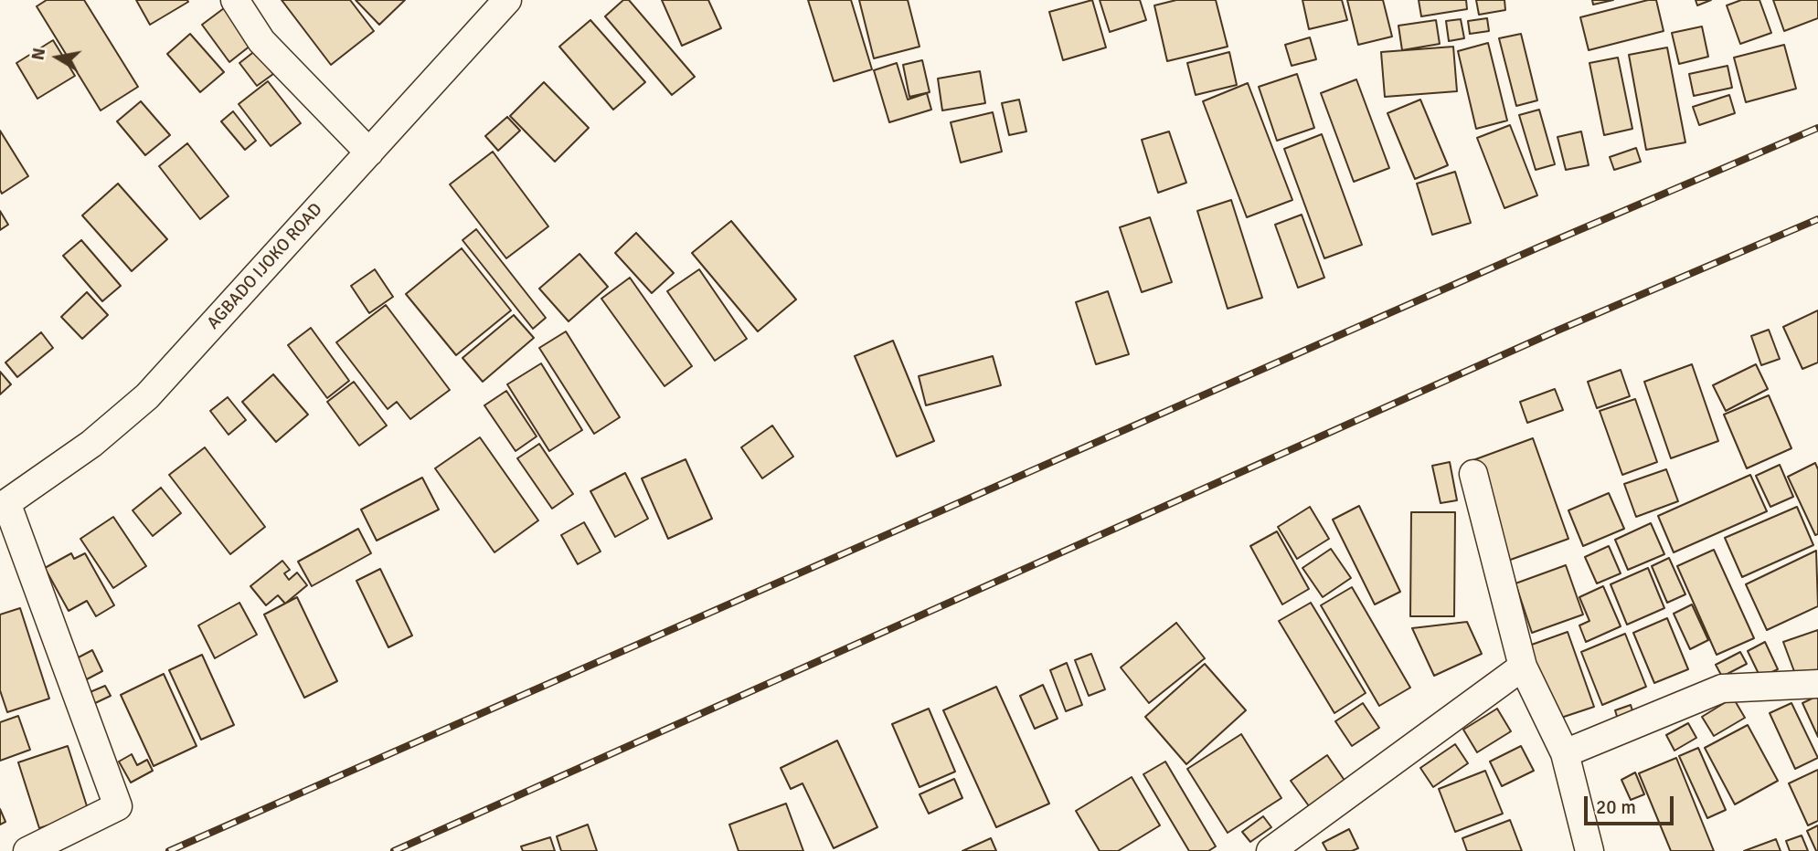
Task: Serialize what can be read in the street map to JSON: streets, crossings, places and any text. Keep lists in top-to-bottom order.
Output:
{
  "streets": {
    "street": ["AGBADO IJOKO ROAD"]
  },
  "scale_bar": "20 m",
  "north": "left"
}
